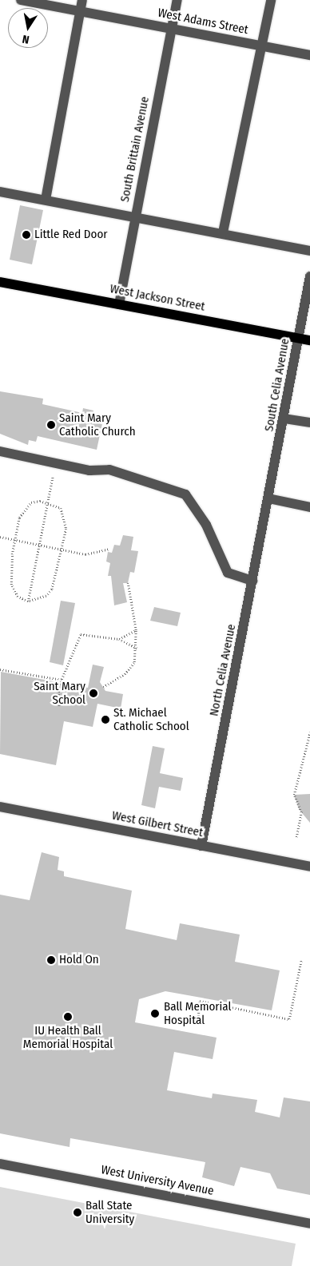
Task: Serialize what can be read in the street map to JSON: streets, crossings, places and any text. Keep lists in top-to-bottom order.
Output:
{
  "streets": {
    "main road": ["West Jackson Street"],
    "street": [
      "West Adams Street",
      "South Brittain Avenue",
      "South Celia Avenue",
      "North Celia Avenue",
      "West Gilbert Street",
      "West University Avenue"
    ]
  },
  "crossings": [
    ["West Adams Street", "South Brittain Avenue"],
    ["South Brittain Avenue", "West Jackson Street"],
    ["West Jackson Street", "South Celia Avenue"],
    ["South Celia Avenue", "North Celia Avenue"],
    ["North Celia Avenue", "West Gilbert Street"]
  ],
  "places": [
    "Little Red Door",
    "Saint Mary Catholic Church",
    "Saint Mary School",
    "St. Michael Catholic School",
    "Hold On",
    "Ball Memorial Hospital",
    "IU Health Ball Memorial Hospital",
    "Ball State University"
  ],
  "north": "bottom"
}
